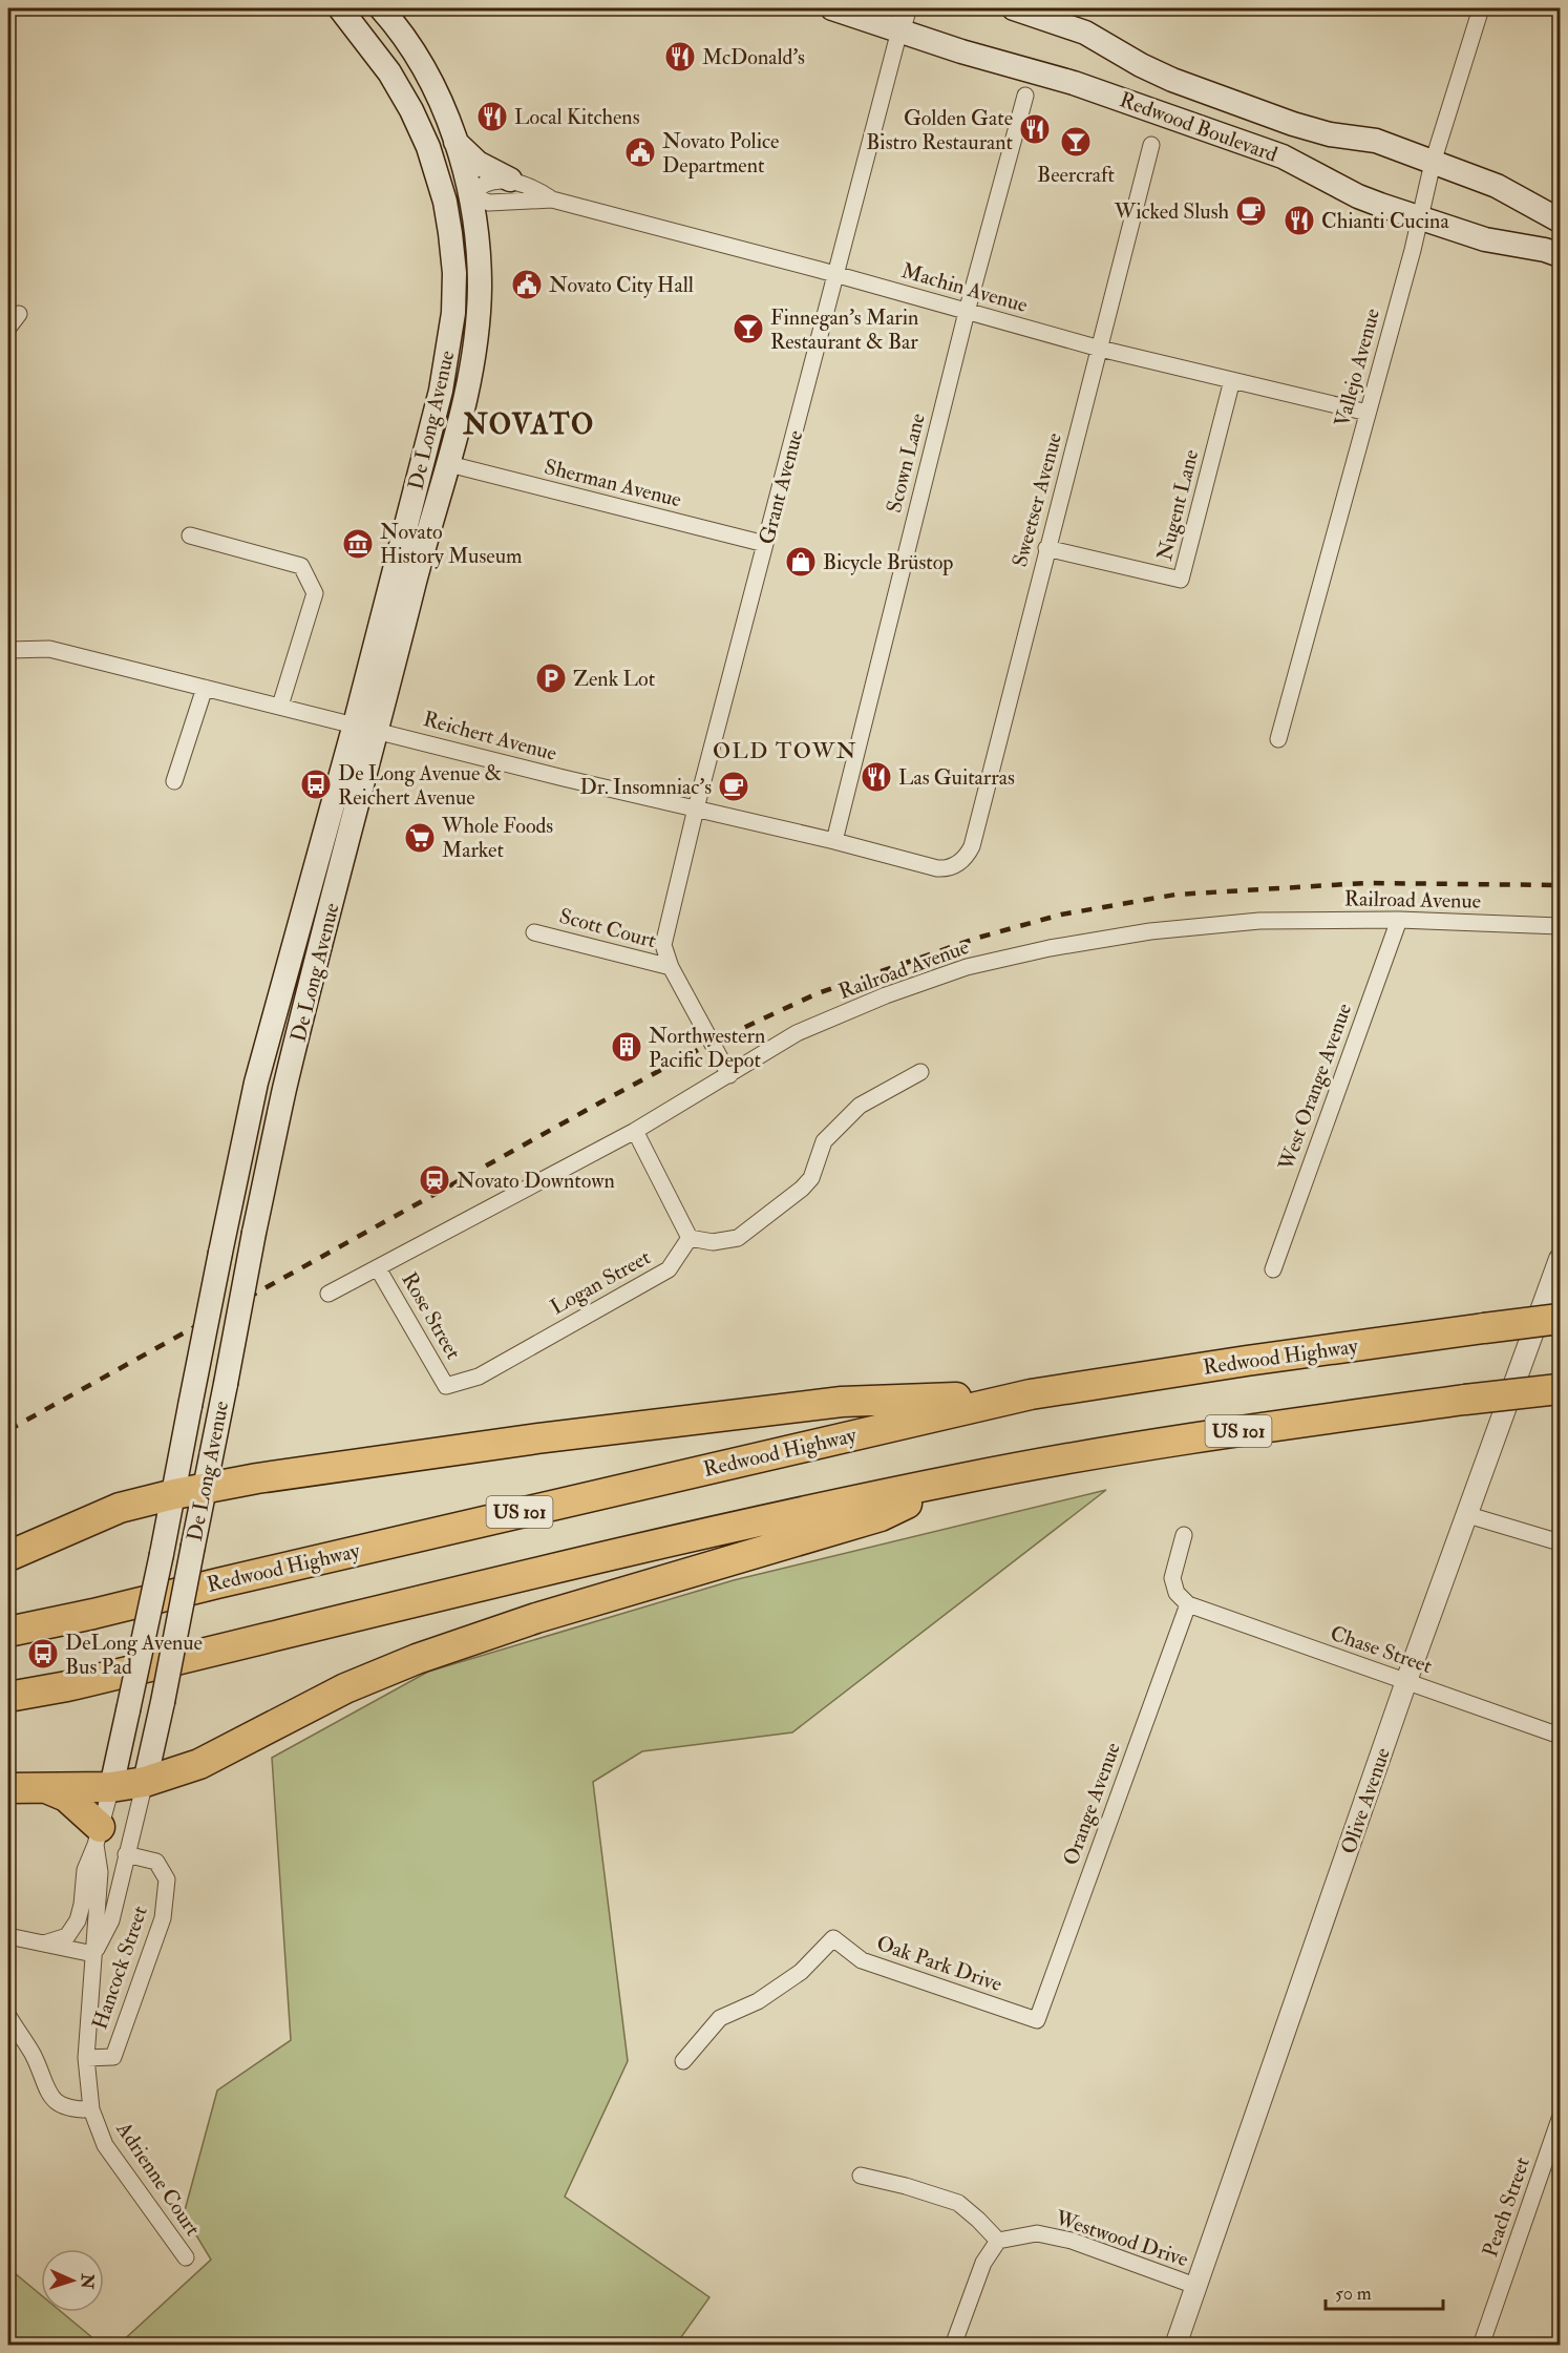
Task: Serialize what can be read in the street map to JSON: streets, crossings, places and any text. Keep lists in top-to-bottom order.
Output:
{
  "streets": {
    "highway": ["Redwood Highway", "US 101"],
    "main road": ["Redwood Boulevard", "De Long Avenue"],
    "street": [
      "Machin Avenue",
      "Vallejo Avenue",
      "Scown Lane",
      "Sherman Avenue",
      "Grant Avenue",
      "Sweetser Avenue",
      "Nugent Lane",
      "Reichert Avenue",
      "Railroad Avenue",
      "Scott Court",
      "West Orange Avenue",
      "Logan Street",
      "Rose Street",
      "Chase Street",
      "Olive Avenue",
      "Orange Avenue",
      "Oak Park Drive",
      "Hancock Street",
      "Adrienne Court",
      "Peach Street",
      "Westwood Drive"
    ]
  },
  "crossings": [
    ["Redwood Boulevard", "Vallejo Avenue"],
    ["Redwood Boulevard", "Grant Avenue"],
    ["Machin Avenue", "Vallejo Avenue"],
    ["Machin Avenue", "De Long Avenue"],
    ["Machin Avenue", "Scown Lane"],
    ["Machin Avenue", "Grant Avenue"],
    ["Machin Avenue", "Sweetser Avenue"],
    ["Machin Avenue", "Nugent Lane"],
    ["De Long Avenue", "Sherman Avenue"],
    ["De Long Avenue", "Reichert Avenue"],
    ["De Long Avenue", "Hancock Street"],
    ["De Long Avenue", "Adrienne Court"],
    ["Scown Lane", "Reichert Avenue"],
    ["Sherman Avenue", "Grant Avenue"],
    ["Grant Avenue", "Reichert Avenue"],
    ["Grant Avenue", "Scott Court"],
    ["Sweetser Avenue", "Nugent Lane"],
    ["Sweetser Avenue", "Reichert Avenue"],
    ["Railroad Avenue", "West Orange Avenue"],
    ["Railroad Avenue", "Rose Street"],
    ["Logan Street", "Rose Street"],
    ["Chase Street", "Olive Avenue"],
    ["Chase Street", "Orange Avenue"],
    ["Olive Avenue", "Westwood Drive"],
    ["Orange Avenue", "Oak Park Drive"]
  ],
  "districts": ["NOVATO", "OLD TOWN"],
  "places": {
    "restaurant": [
      "McDonald's",
      "Local Kitchens",
      "Golden Gate Bistro Restaurant",
      "Chianti Cucina",
      "Las Guitarras"
    ],
    "bar": ["Beercraft", "Finnegan's Marin Restaurant & Bar"],
    "public building": ["Novato Police Department", "Novato City Hall"],
    "cafe": ["Wicked Slush", "Dr. Insomniac's"],
    "museum": ["Novato History Museum"],
    "shop": ["Bicycle Brüstop"],
    "parking": ["Zenk Lot"],
    "bus stop": ["De Long Avenue & Reichert Avenue", "DeLong Avenue Bus Pad"],
    "supermarket": ["Whole Foods Market"],
    "building": ["Northwestern Pacific Depot"],
    "station": ["Novato Downtown"]
  },
  "scale_bar": "50 m",
  "north": "right"
}
